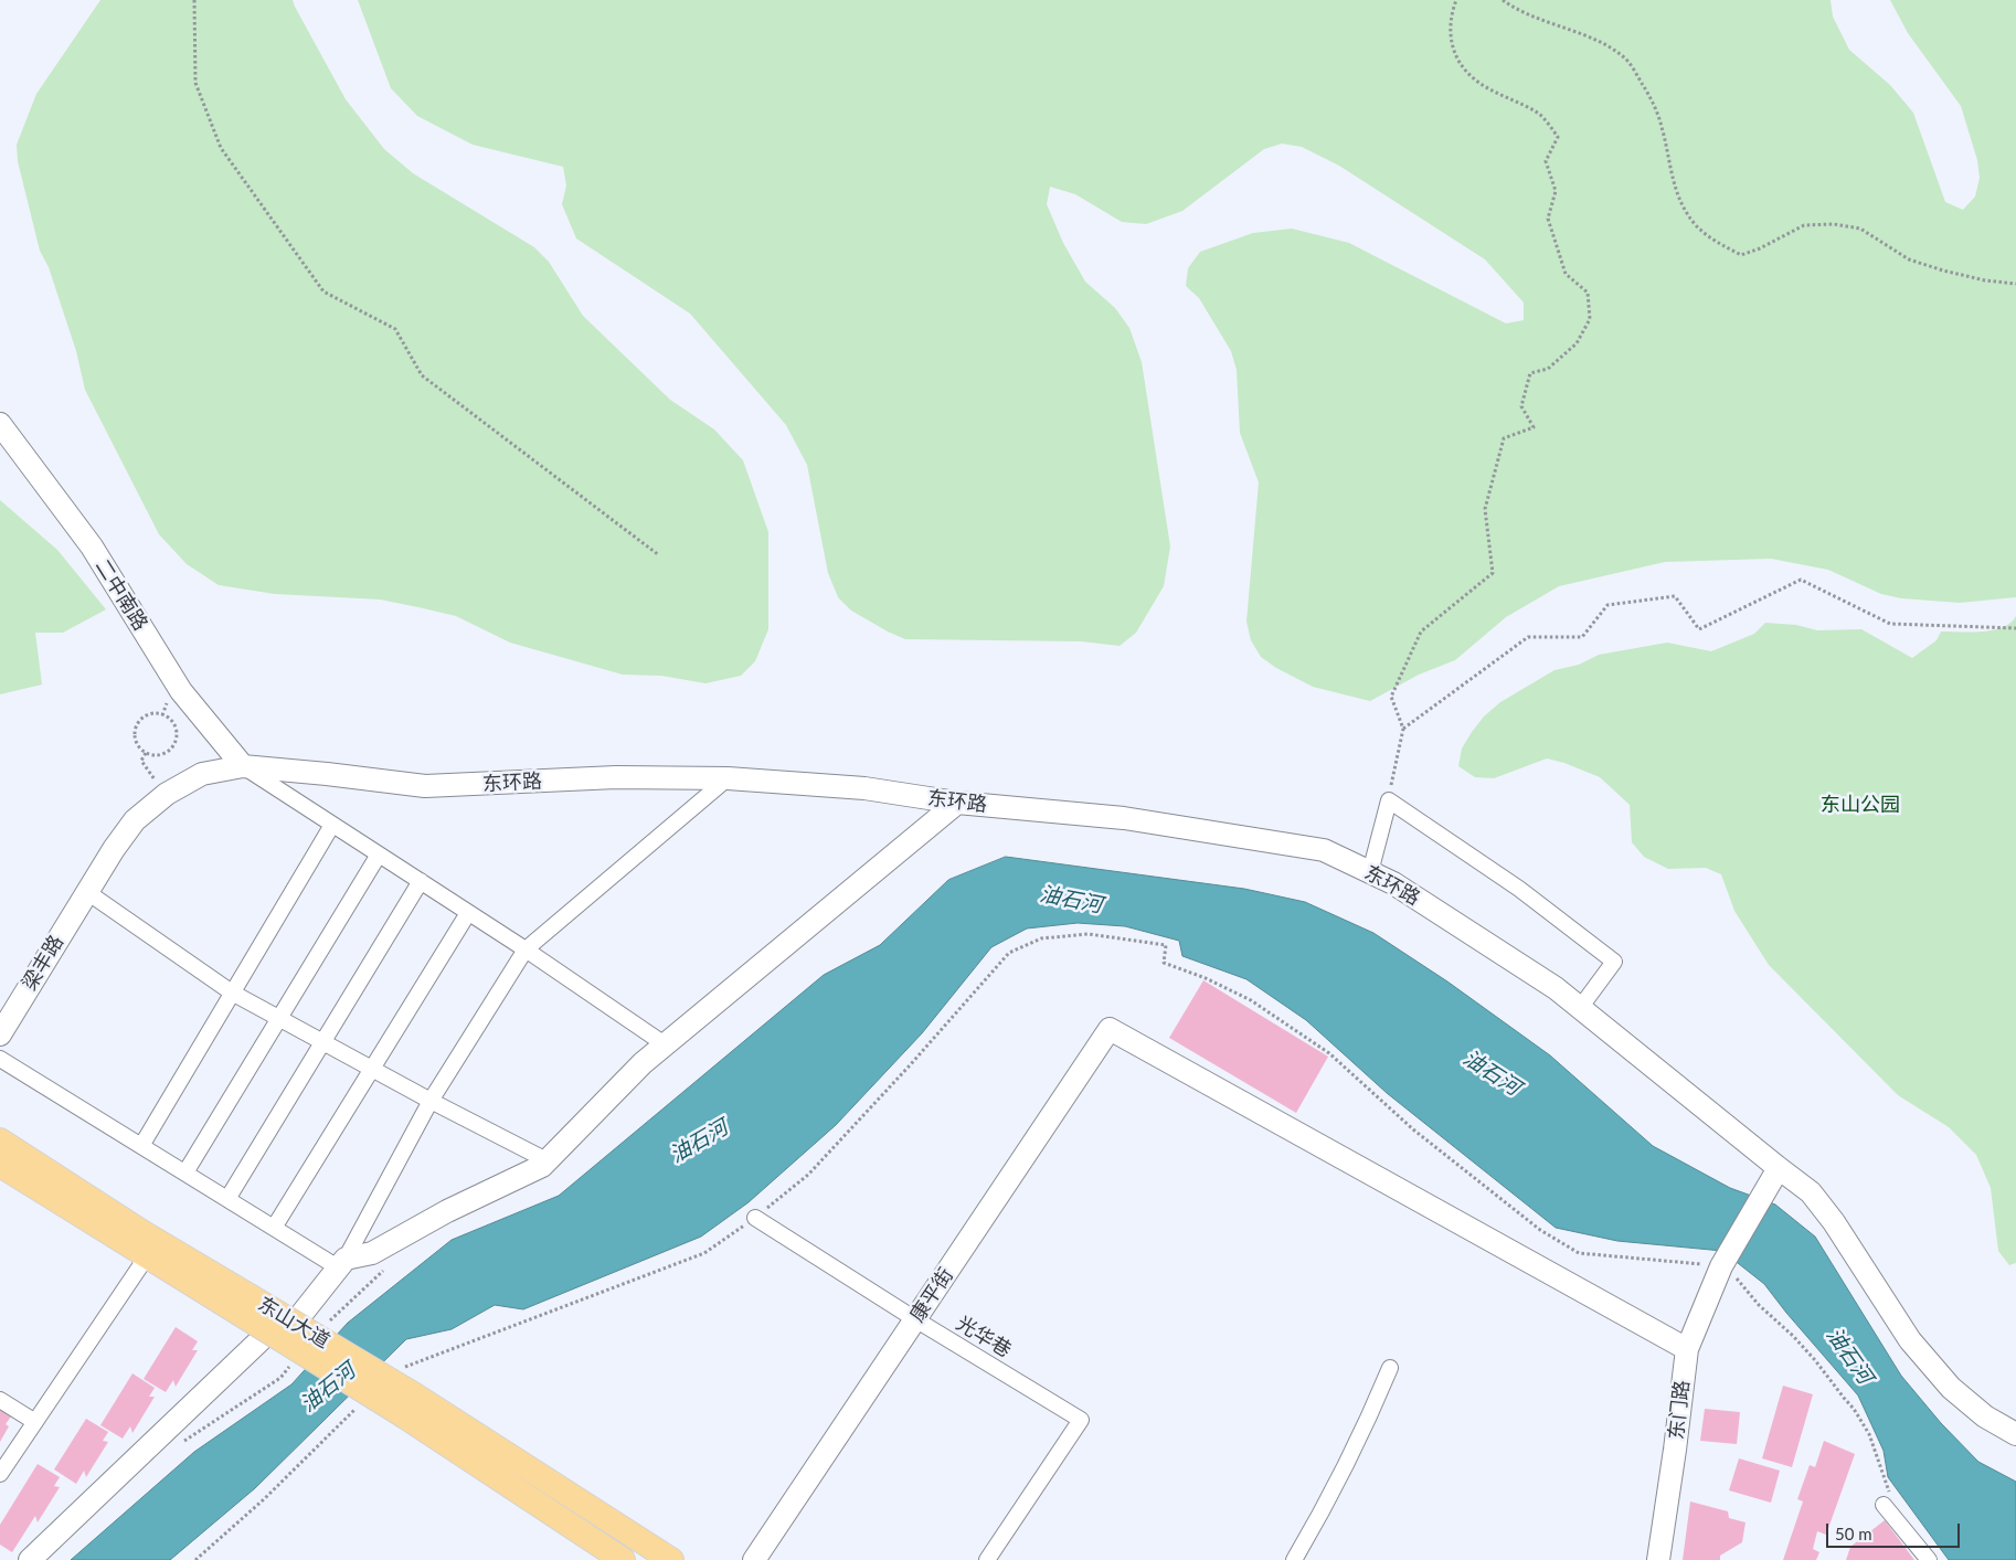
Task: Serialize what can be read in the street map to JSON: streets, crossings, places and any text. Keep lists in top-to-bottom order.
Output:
{
  "streets": {
    "main road": ["东山大道"],
    "street": [
      "二中南路",
      "东环路",
      "梁丰路",
      "康平街",
      "光华巷",
      "东门路"
    ]
  },
  "crossings": [
    ["二中南路", "东环路"],
    ["东环路", "梁丰路"],
    ["东环路", "东门路"],
    ["康平街", "光华巷"],
    ["康平街", "东门路"]
  ],
  "water": ["油石河"],
  "parks": ["东山公园"],
  "scale_bar": "50 m"
}
